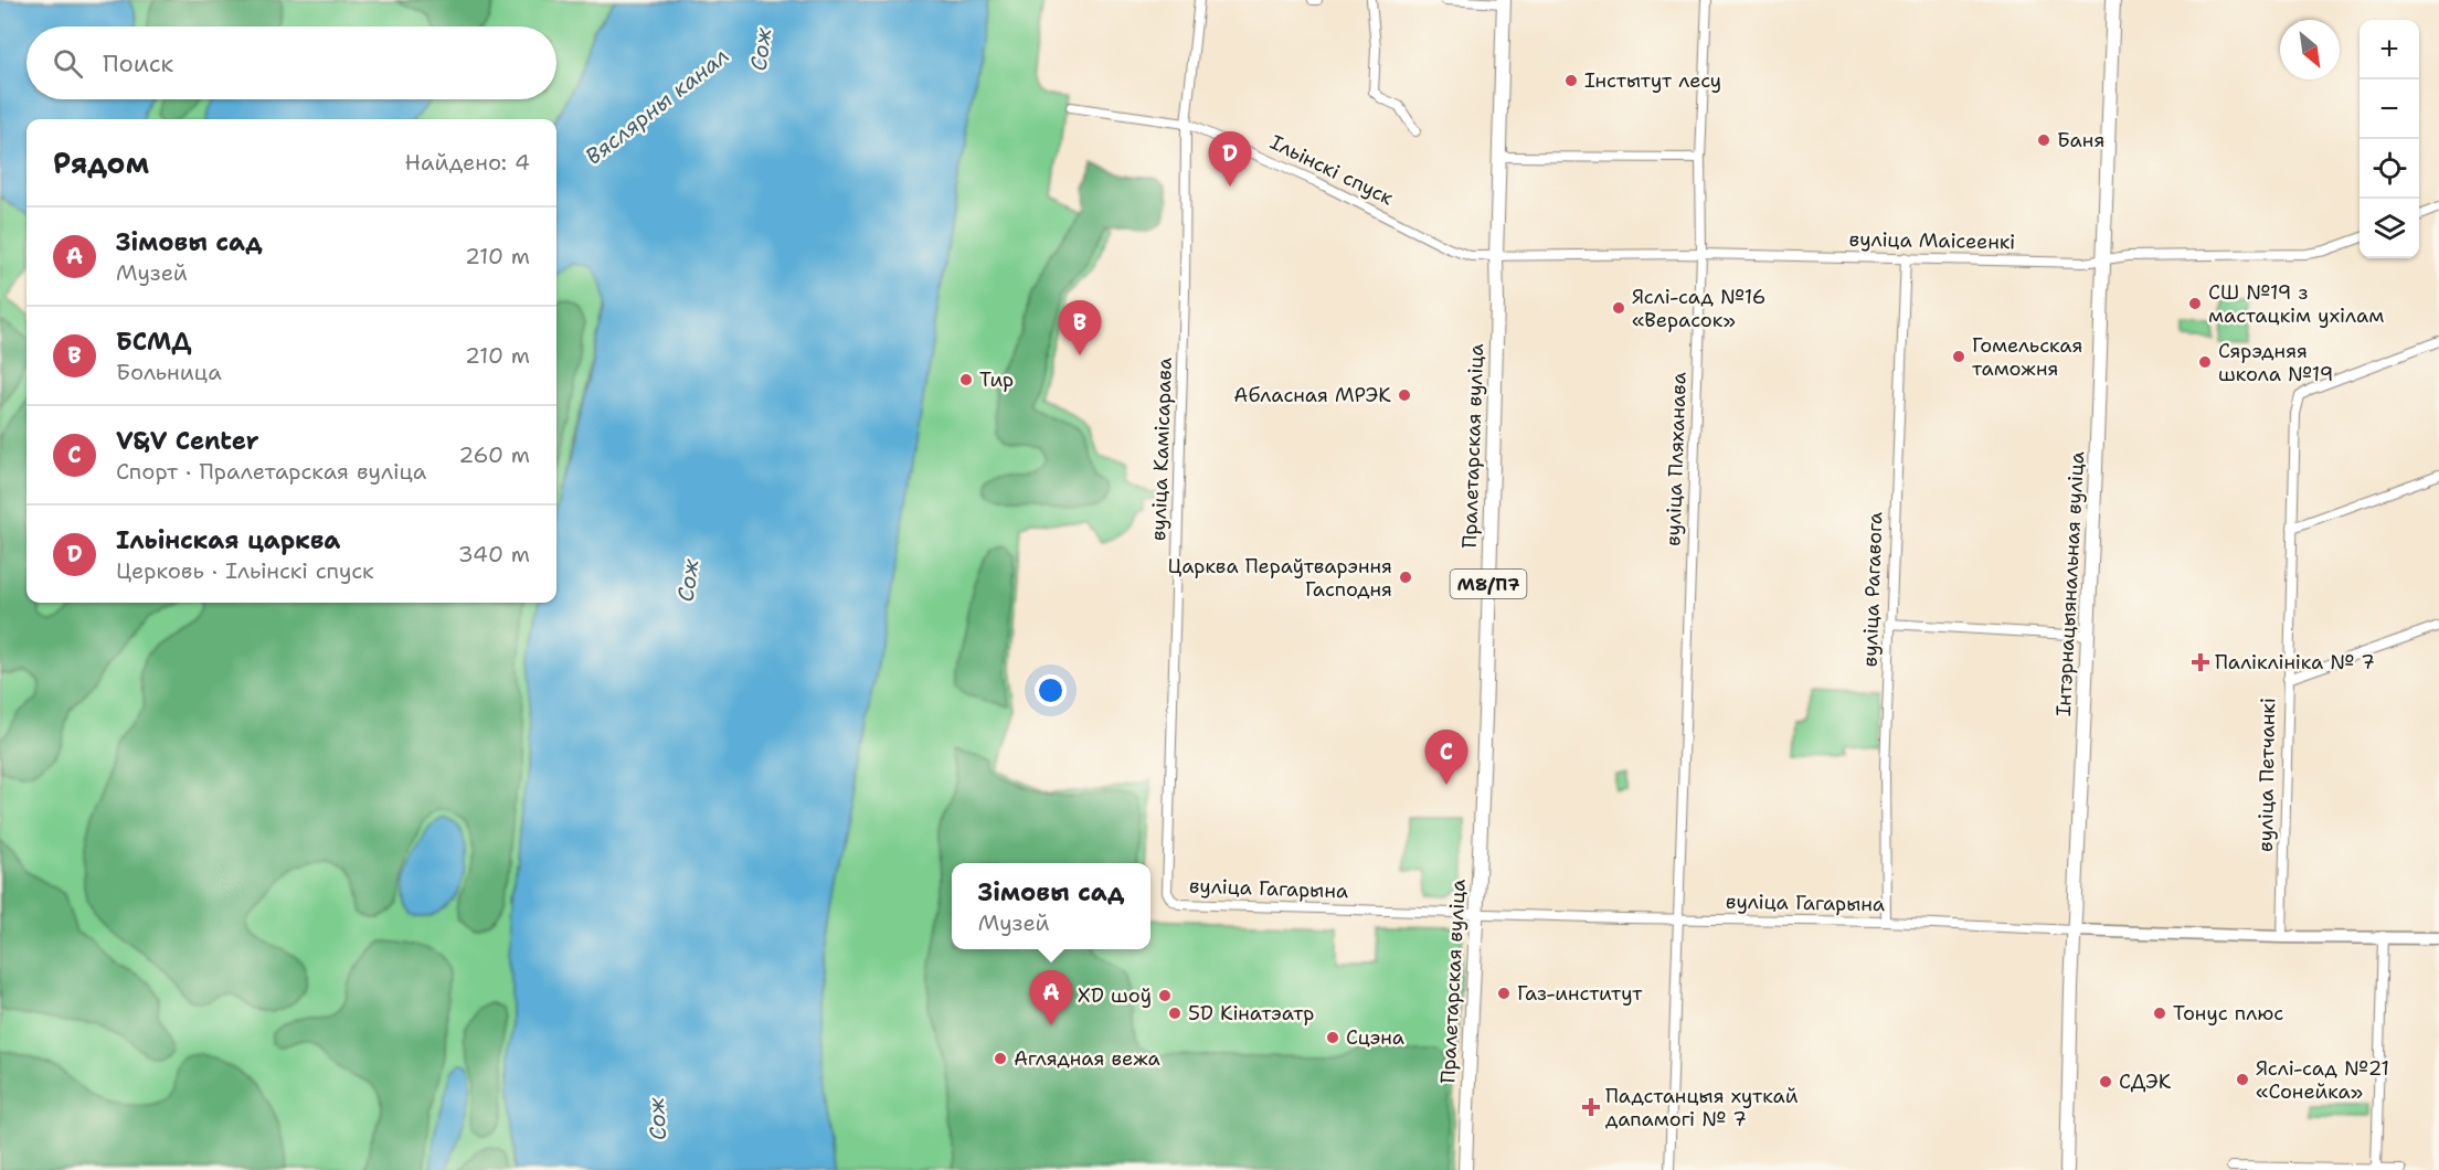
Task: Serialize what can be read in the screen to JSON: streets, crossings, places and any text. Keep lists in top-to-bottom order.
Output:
{
  "streets": {
    "main road": ["Пралетарская вуліца", "М8/П7", "Інтэрнацыянальная вуліца"],
    "street": [
      "Ільінскі спуск",
      "вуліца Маісеенкі",
      "вуліца Камісарава",
      "вуліца Пляханава",
      "вуліца Рагавога",
      "вуліца Петчанкі",
      "вуліца Гагарына"
    ]
  },
  "crossings": [
    ["Ільінскі спуск", "вуліца Маісеенкі"],
    ["Ільінскі спуск", "Пралетарская вуліца"],
    ["Ільінскі спуск", "вуліца Камісарава"],
    ["вуліца Маісеенкі", "Пралетарская вуліца"],
    ["вуліца Маісеенкі", "вуліца Пляханава"],
    ["вуліца Маісеенкі", "Інтэрнацыянальная вуліца"],
    ["вуліца Маісеенкі", "вуліца Рагавога"],
    ["Пралетарская вуліца", "вуліца Гагарына"],
    ["вуліца Камісарава", "вуліца Гагарына"],
    ["вуліца Пляханава", "вуліца Гагарына"],
    ["Інтэрнацыянальная вуліца", "вуліца Гагарына"],
    ["вуліца Рагавога", "вуліца Гагарына"],
    ["вуліца Петчанкі", "вуліца Гагарына"]
  ],
  "water": ["Сож", "Вяслярны канал"],
  "places": {
    "other": [
      "Інстытут лесу",
      "Баня",
      "СШ №19 з мастацкім ухілам",
      "Яслі-сад №16 «Верасок»",
      "Гомельская таможня",
      "Сярэдняя школа №19",
      "Тир",
      "Абласная МРЭК",
      "Царква Пераўтварэння Гасподня",
      "Газ-институт",
      "XD шоў",
      "5D Кінатэатр",
      "Тонус плюс",
      "Сцэна",
      "Аглядная вежа",
      "Яслі-сад №21 «Сонейка»",
      "СДЭК"
    ],
    "health": ["Паліклініка № 7", "Падстанцыя хуткай дапамогі № 7"]
  },
  "north": "bottom right",
  "page": {
    "map_buttons": ["+", "−"],
    "search": "Поиск",
    "heading": ["Рядом", "Найдено: 4"],
    "pins": [
      "D",
      "B",
      "C",
      "A"
    ],
    "list": [
      {
        "mark": "A",
        "name": "Зімовы сад",
        "note": "Музей",
        "value": "210 m"
      },
      {
        "mark": "B",
        "name": "БСМД",
        "note": "Больница",
        "value": "210 m"
      },
      {
        "mark": "C",
        "name": "V&V Center",
        "note": "Спорт · Пралетарская вуліца",
        "value": "260 m"
      },
      {
        "mark": "D",
        "name": "Ільінская царква",
        "note": "Церковь · Ільінскі спуск",
        "value": "340 m"
      }
    ],
    "popup": ["Зімовы сад", "Музей"]
  }
}
